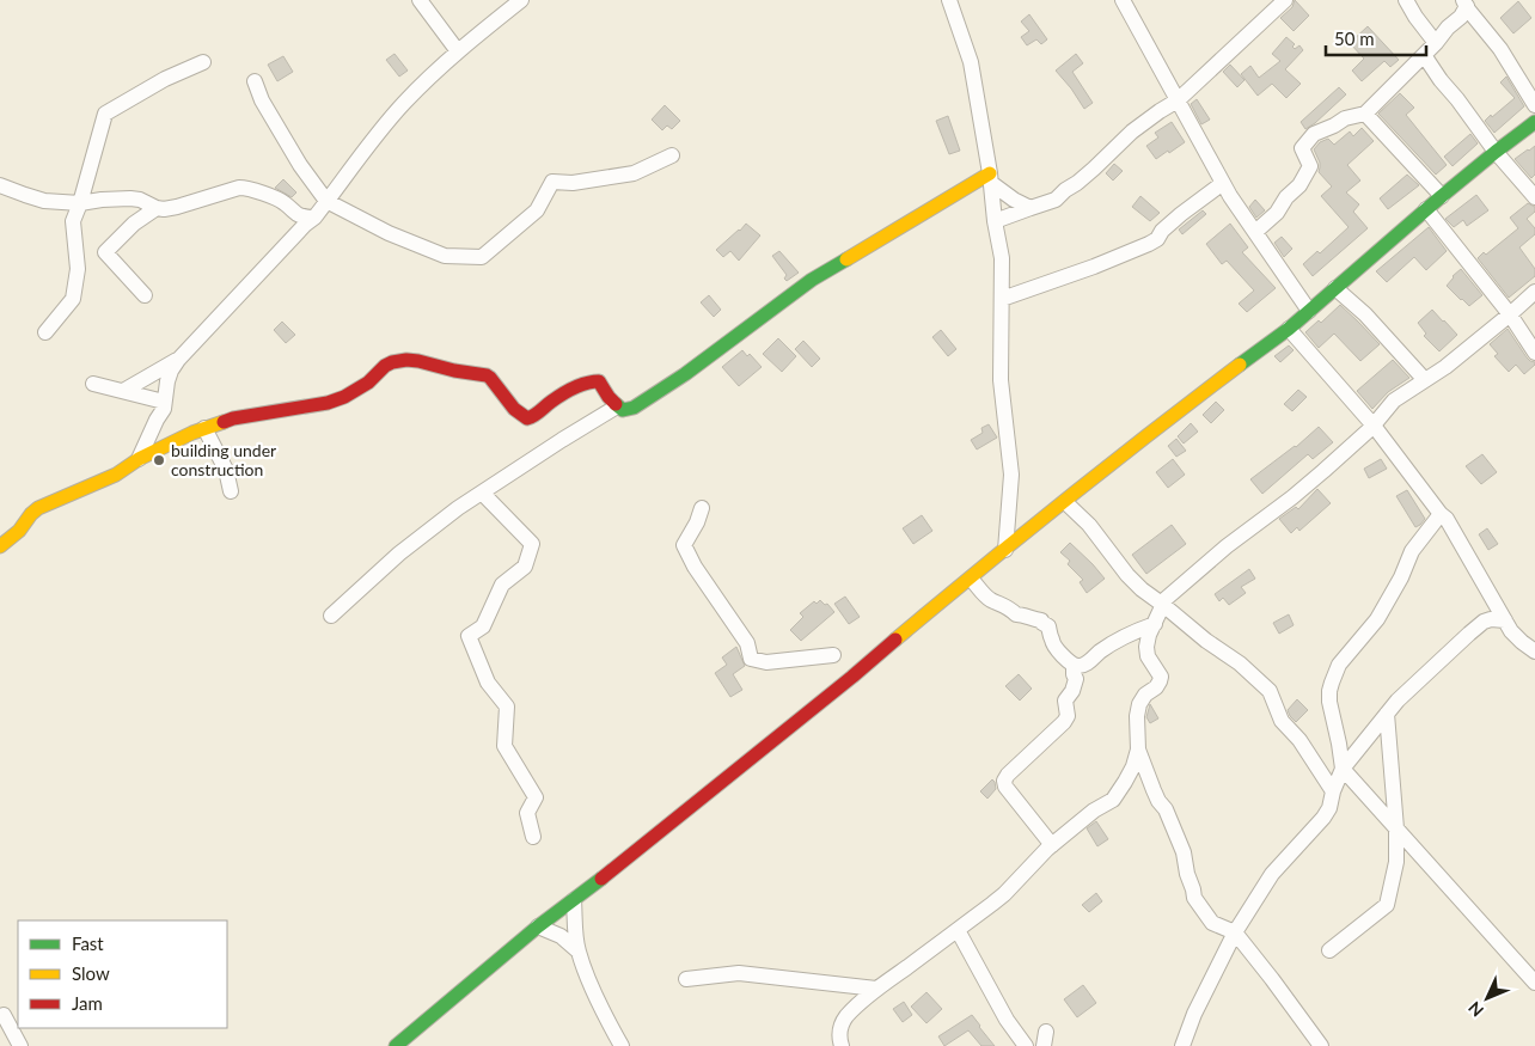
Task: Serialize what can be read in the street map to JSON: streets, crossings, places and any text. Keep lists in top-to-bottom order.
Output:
{
  "places": ["building under construction"],
  "legend": ["Fast", "Slow", "Jam"],
  "scale_bar": "50 m",
  "north": "bottom left"
}
